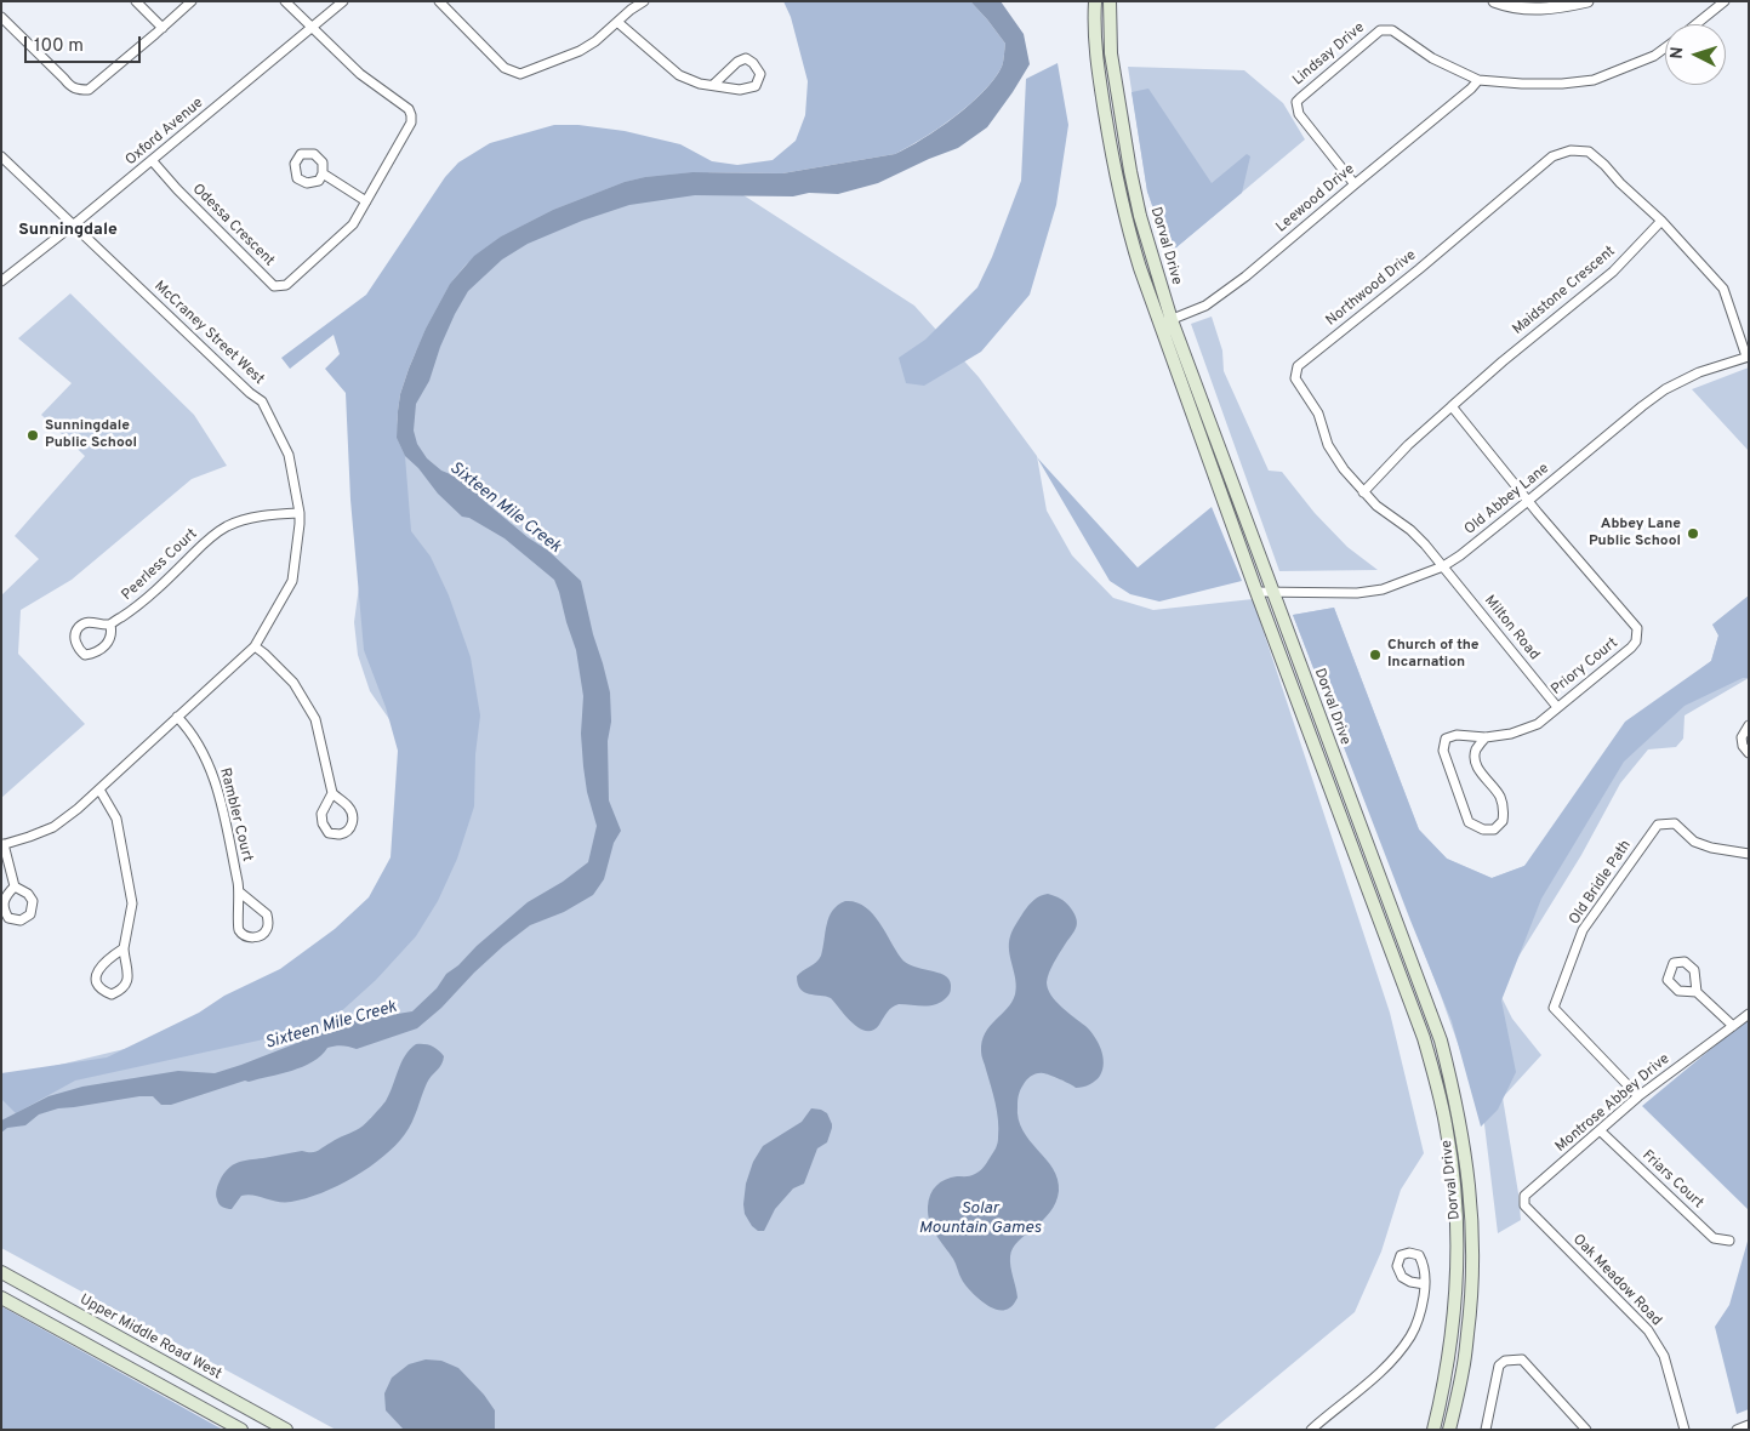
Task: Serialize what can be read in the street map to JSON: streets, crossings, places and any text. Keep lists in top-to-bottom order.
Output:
{
  "streets": {
    "main road": ["Dorval Drive", "Upper Middle Road West"],
    "street": [
      "Lindsay Drive",
      "Oxford Avenue",
      "Leewood Drive",
      "Odessa Crescent",
      "Northwood Drive",
      "Maidstone Crescent",
      "McCraney Street West",
      "Old Abbey Lane",
      "Peerless Court",
      "Milton Road",
      "Priory Court",
      "Rambler Court",
      "Old Bridle Path",
      "Montrose Abbey Drive",
      "Friars Court",
      "Oak Meadow Road"
    ]
  },
  "crossings": [
    ["Lindsay Drive", "Leewood Drive"],
    ["Oxford Avenue", "Odessa Crescent"],
    ["Oxford Avenue", "McCraney Street West"],
    ["Leewood Drive", "Dorval Drive"],
    ["Dorval Drive", "Old Abbey Lane"],
    ["Northwood Drive", "Maidstone Crescent"],
    ["Northwood Drive", "Old Abbey Lane"],
    ["Northwood Drive", "Milton Road"],
    ["McCraney Street West", "Peerless Court"],
    ["McCraney Street West", "Rambler Court"],
    ["Old Abbey Lane", "Milton Road"],
    ["Old Abbey Lane", "Priory Court"],
    ["Milton Road", "Priory Court"],
    ["Old Bridle Path", "Montrose Abbey Drive"],
    ["Montrose Abbey Drive", "Friars Court"],
    ["Montrose Abbey Drive", "Oak Meadow Road"]
  ],
  "districts": ["Sunningdale"],
  "water": ["Sixteen Mile Creek", "Solar Mountain Games"],
  "places": ["Sunningdale Public School", "Abbey Lane Public School", "Church of the Incarnation"],
  "scale_bar": "100 m",
  "north": "left"
}
